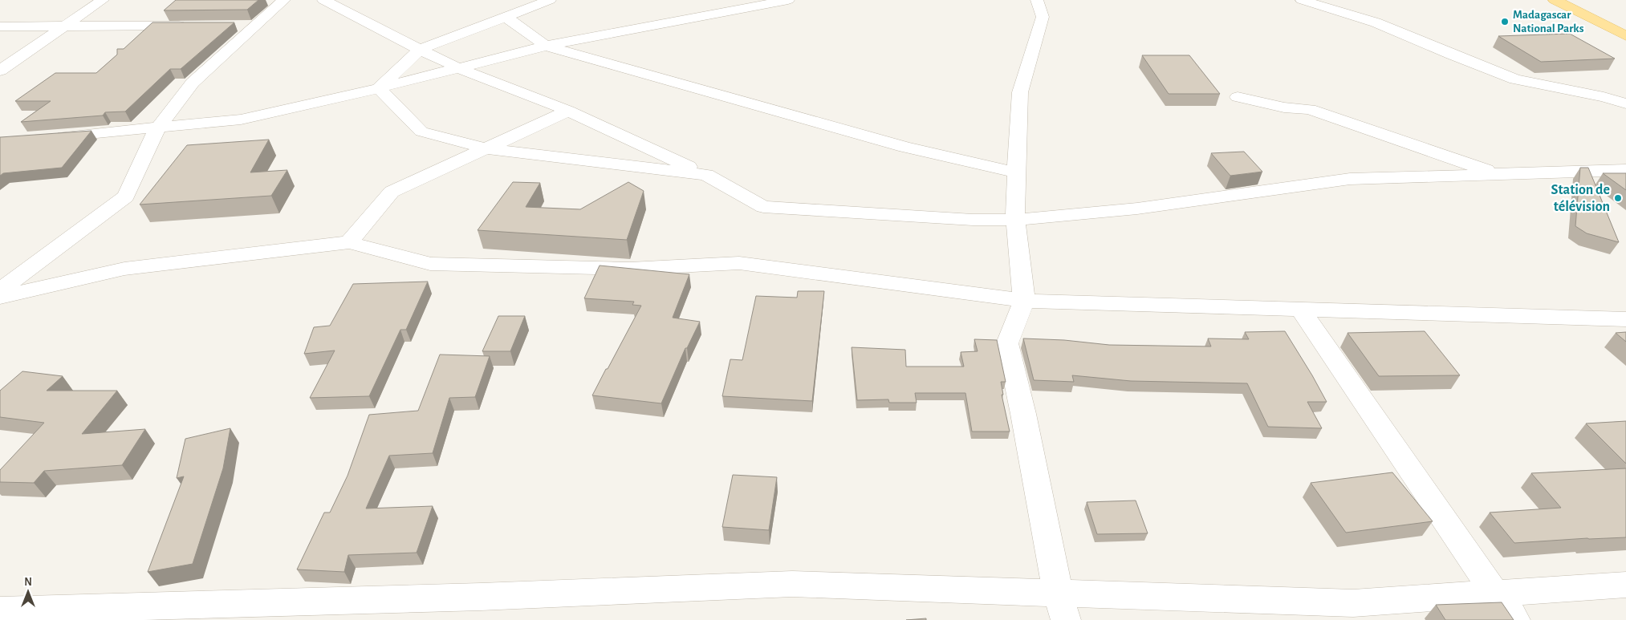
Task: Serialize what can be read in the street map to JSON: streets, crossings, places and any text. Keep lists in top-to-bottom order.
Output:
{
  "places": ["Madagascar National Parks", "Station de télévision"],
  "north": "top"
}
